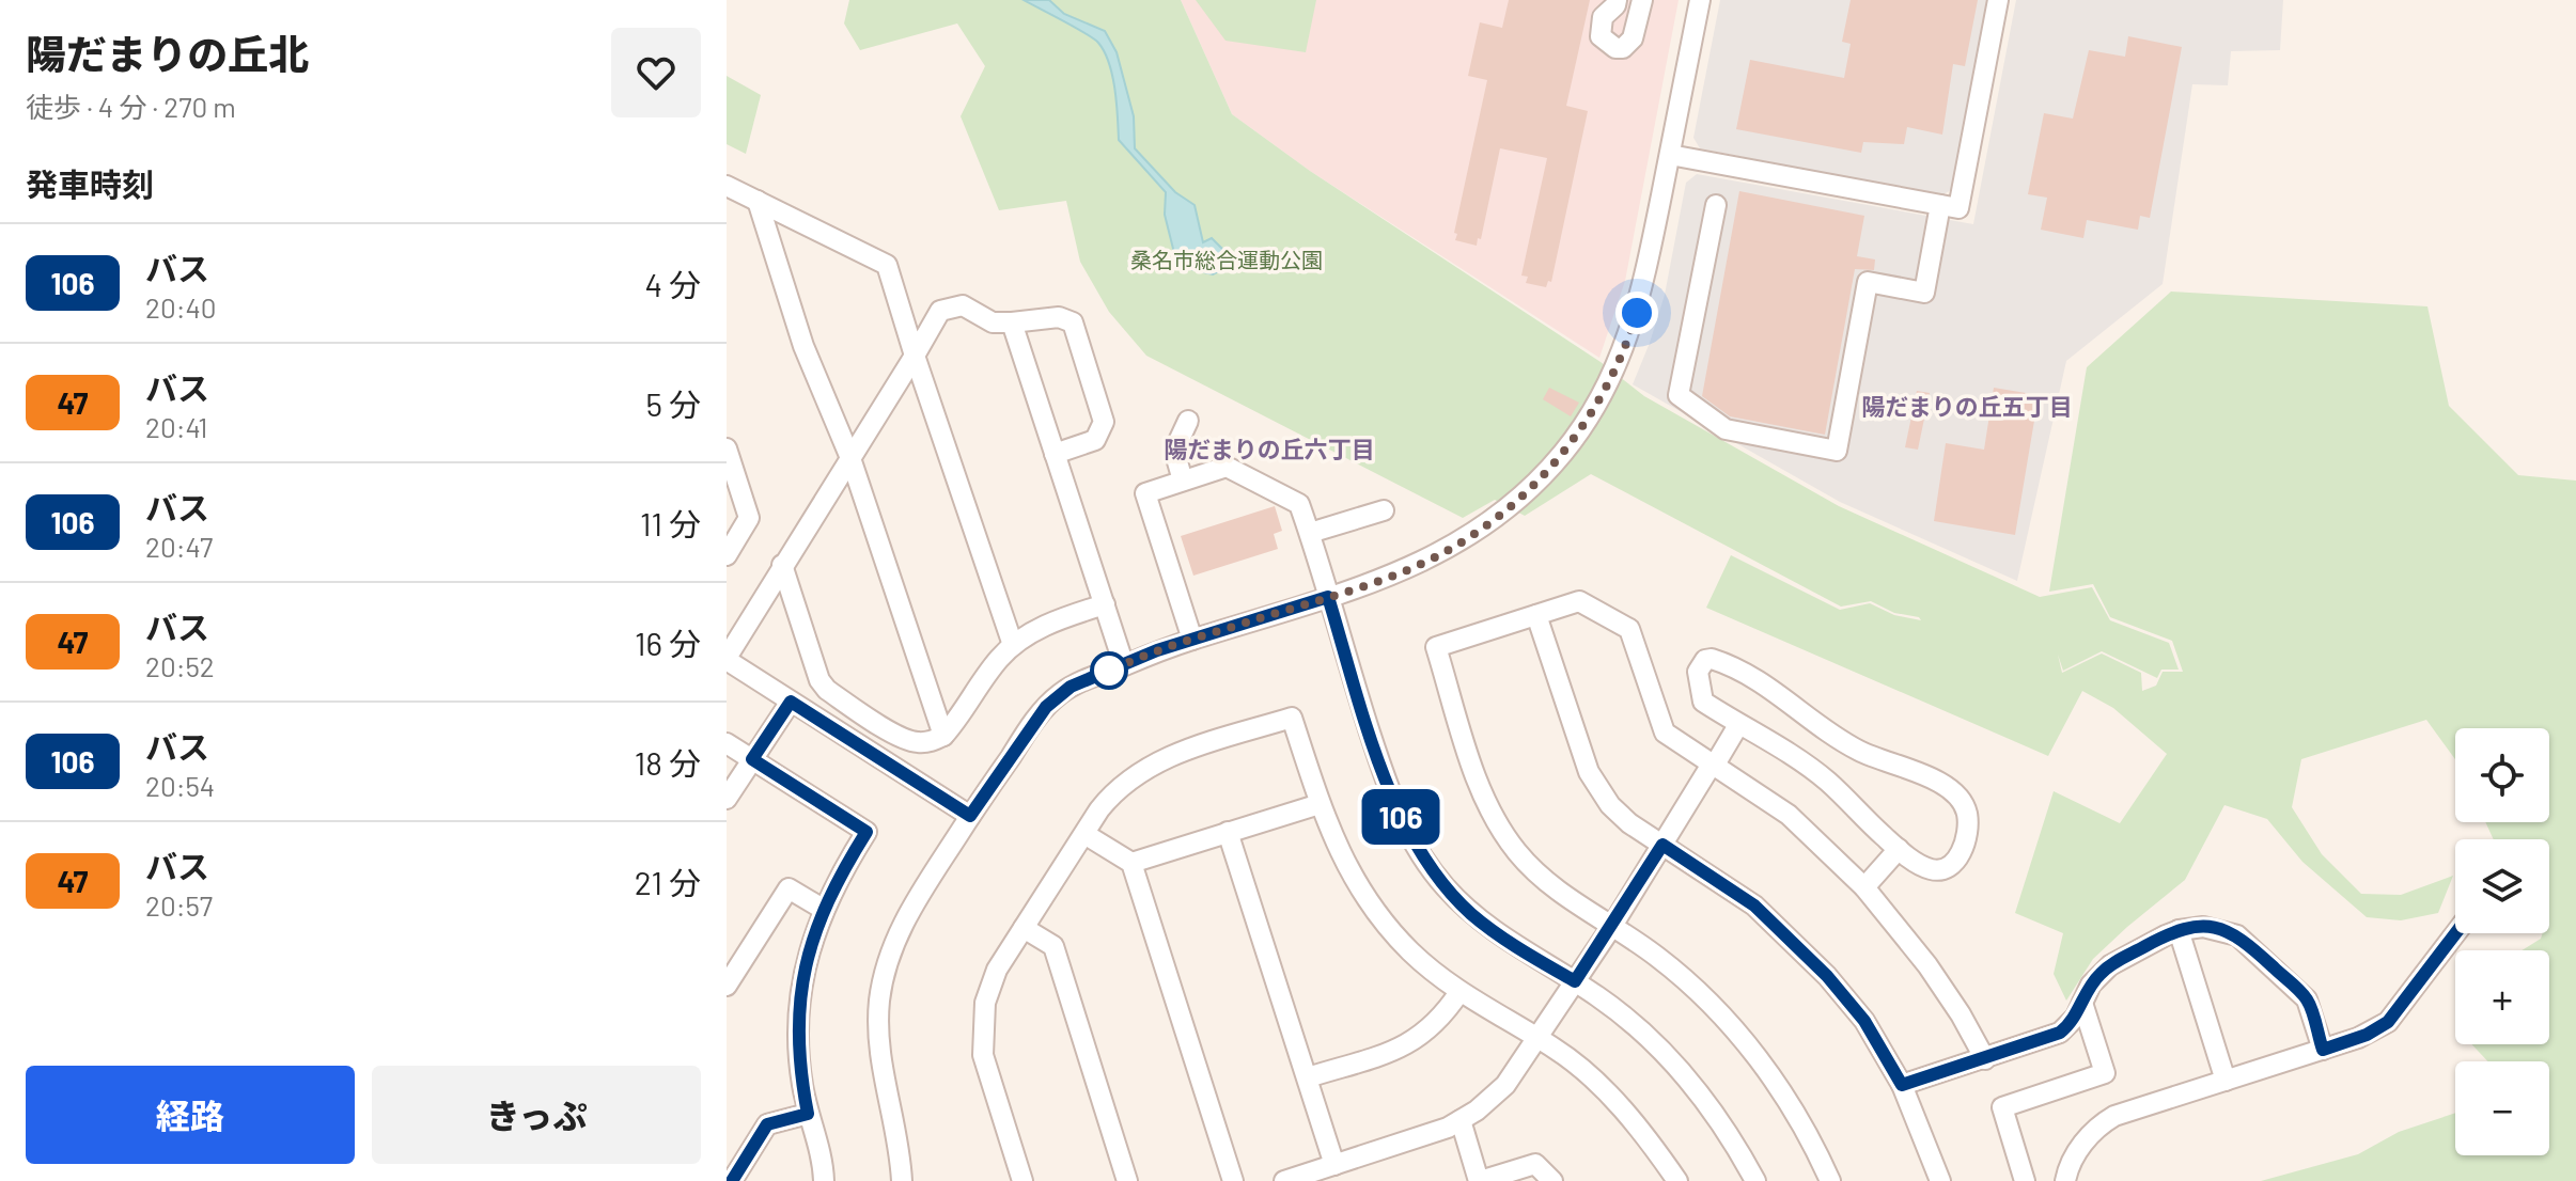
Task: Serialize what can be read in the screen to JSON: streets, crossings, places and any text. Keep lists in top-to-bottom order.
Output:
{
  "districts": ["陽だまりの丘五丁目", "陽だまりの丘六丁目"],
  "parks": ["桑名市総合運動公園"],
  "lines": ["bus line 106"],
  "page": {
    "heading": [
      ["陽だまりの丘北", "徒歩 · 4 分 · 270 m"],
      "発車時刻"
    ],
    "on_map": "106",
    "list": [
      {
        "mark": "106",
        "name": "バス",
        "note": "20:40",
        "value": "4 分"
      },
      {
        "mark": "47",
        "name": "バス",
        "note": "20:41",
        "value": "5 分"
      },
      {
        "mark": "106",
        "name": "バス",
        "note": "20:47",
        "value": "11 分"
      },
      {
        "mark": "47",
        "name": "バス",
        "note": "20:52",
        "value": "16 分"
      },
      {
        "mark": "106",
        "name": "バス",
        "note": "20:54",
        "value": "18 分"
      },
      {
        "mark": "47",
        "name": "バス",
        "note": "20:57",
        "value": "21 分"
      }
    ],
    "map_buttons": ["+", "−"],
    "buttons": ["経路", "きっぷ"]
  }
}
